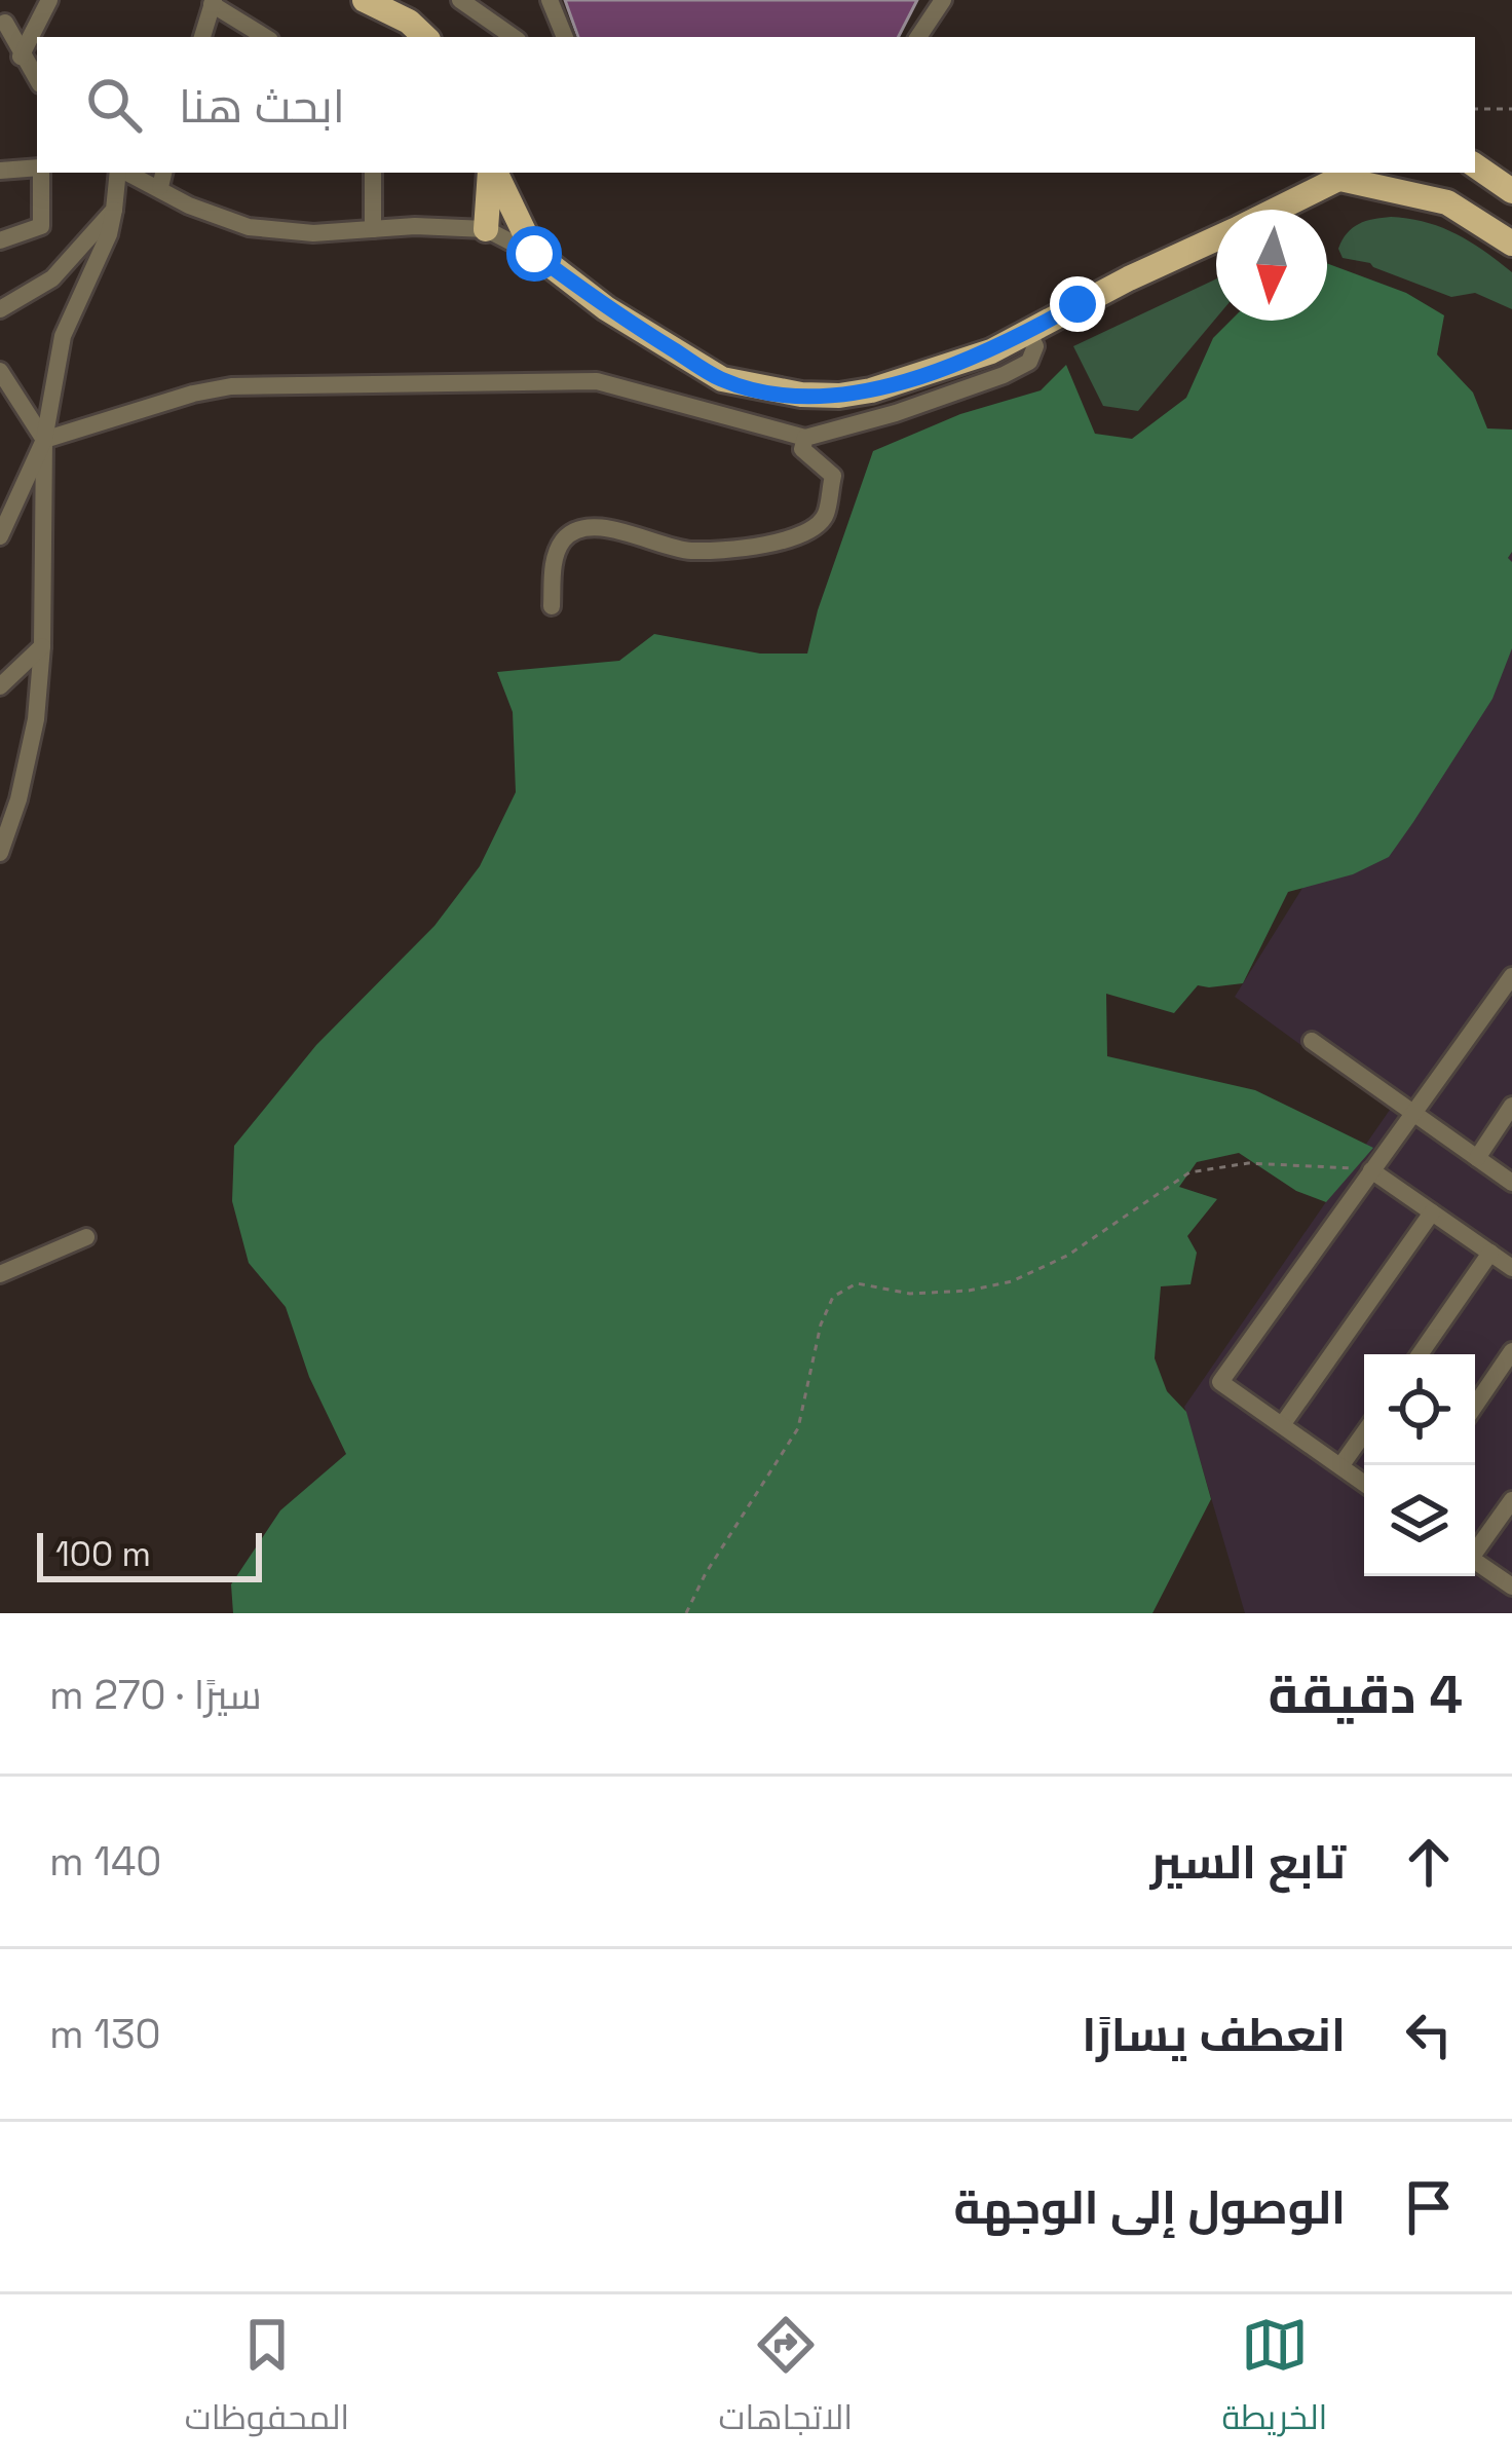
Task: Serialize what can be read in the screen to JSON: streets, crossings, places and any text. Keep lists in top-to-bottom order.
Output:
{
  "scale_bar": "100 m",
  "north": "bottom",
  "page": {
    "search": "ابحث هنا",
    "scale": "100 m",
    "heading": ["4 دقيقة", "سيرًا · 270 m"],
    "list": [
      ["تابع السير", "140 m"],
      ["انعطف يسارًا", "130 m"],
      "الوصول إلى الوجهة"
    ],
    "nav": ["الخريطة", "الاتجاهات", "المحفوظات"]
  }
}
